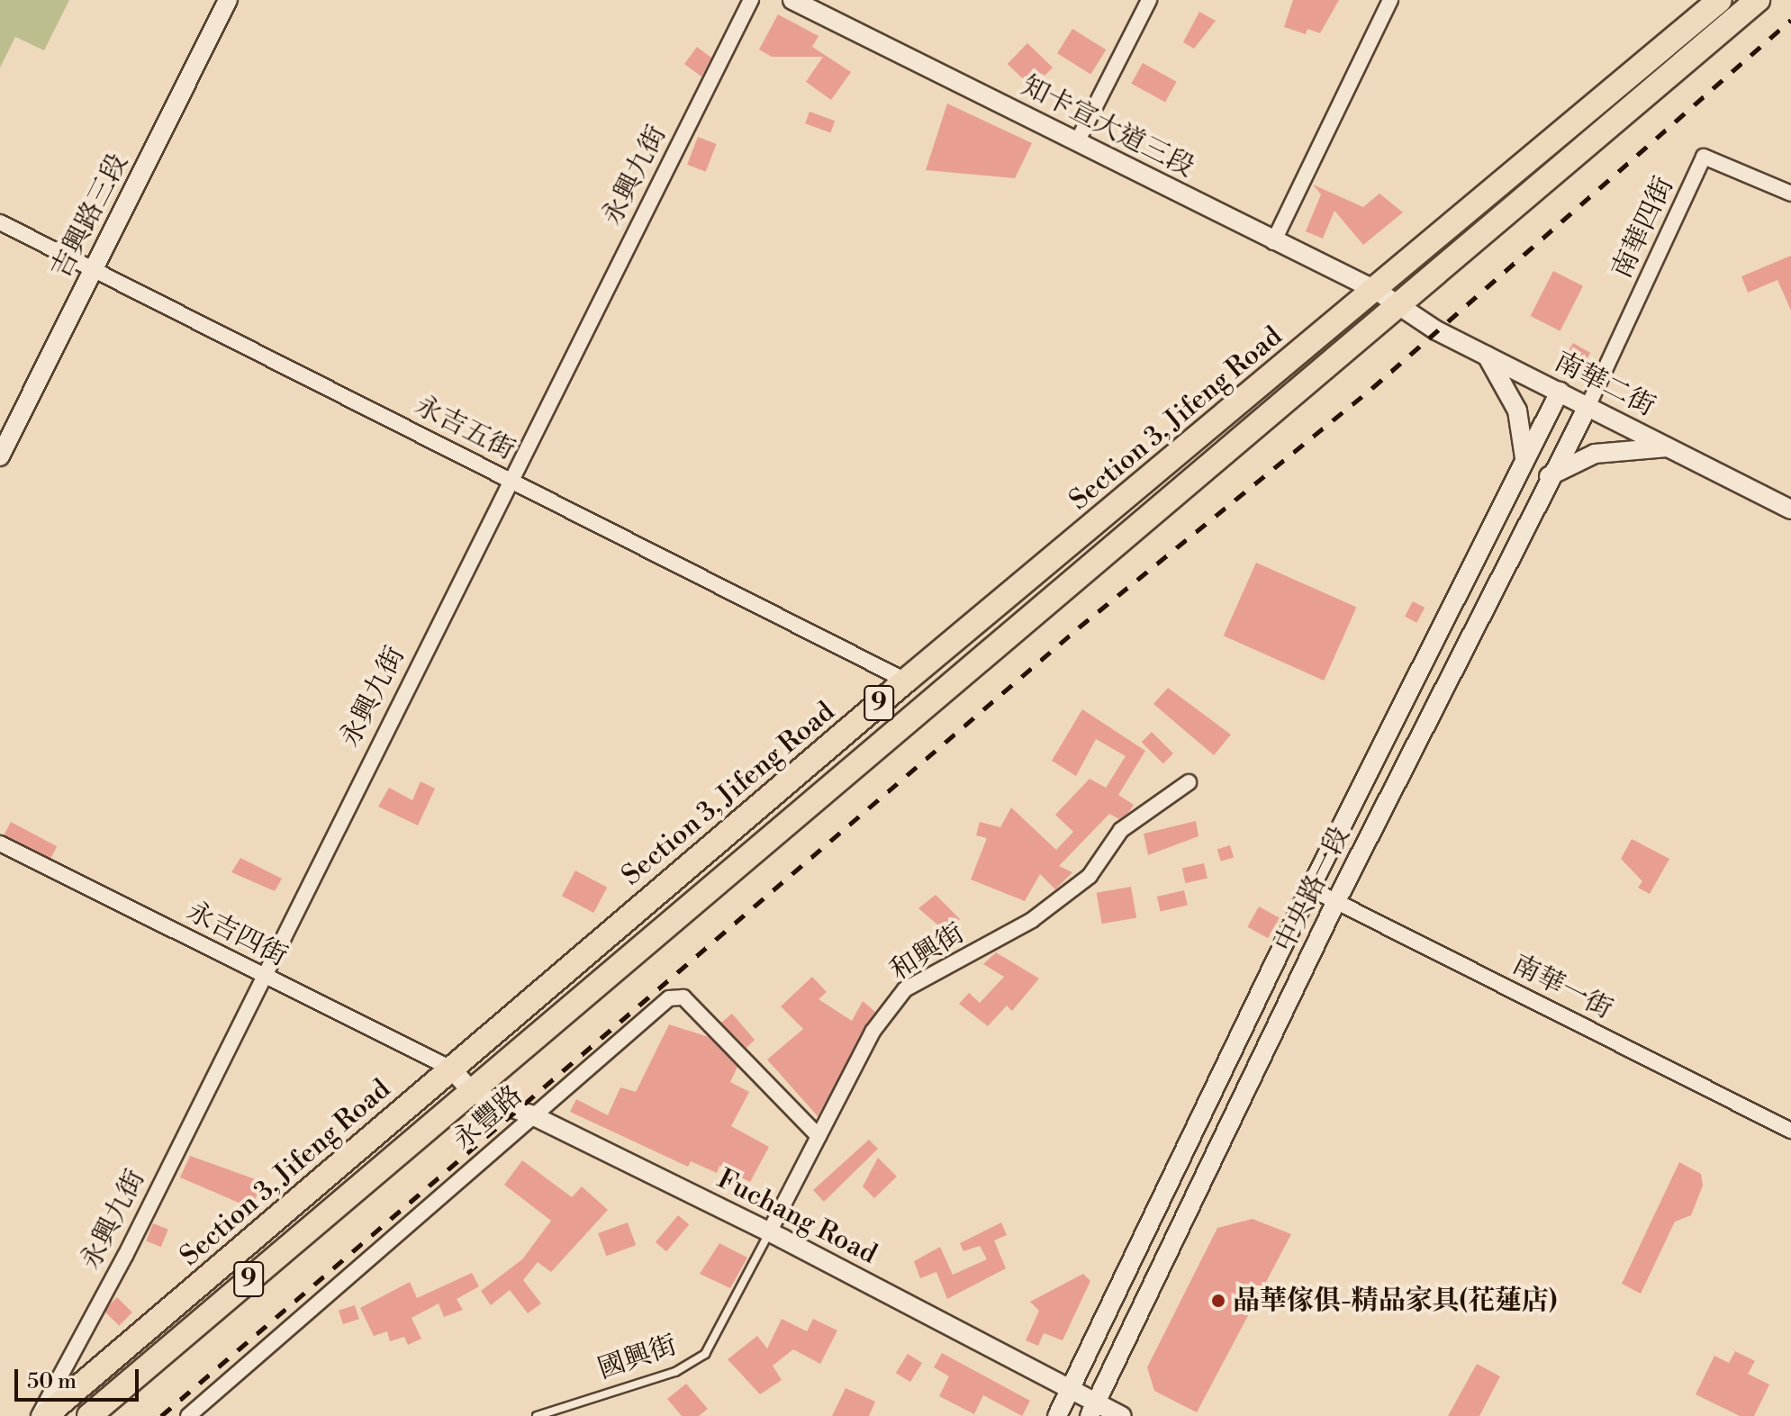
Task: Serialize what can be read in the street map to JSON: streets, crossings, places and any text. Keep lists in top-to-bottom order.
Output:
{
  "streets": {
    "main road": ["Section 3, Jifeng Road", "9"],
    "street": [
      "知卡宣大道三段",
      "永興九街",
      "吉興路三段",
      "南華四街",
      "南華二街",
      "永吉五街",
      "中央路一段",
      "永吉四街",
      "和興街",
      "南華一街",
      "永豐路",
      "Fuchang Road"
    ],
    "lane": ["國興街"]
  },
  "crossings": [
    ["知卡宣大道三段", "南華二街"],
    ["知卡宣大道三段", "Section 3, Jifeng Road"],
    ["永興九街", "永吉五街"],
    ["永興九街", "永吉四街"],
    ["吉興路三段", "永吉五街"],
    ["南華四街", "南華二街"],
    ["南華四街", "中央路一段"],
    ["南華二街", "Section 3, Jifeng Road"],
    ["南華二街", "中央路一段"],
    ["Section 3, Jifeng Road", "永吉五街"],
    ["Section 3, Jifeng Road", "永吉四街"],
    ["Section 3, Jifeng Road", "Fuchang Road"],
    ["中央路一段", "南華一街"],
    ["中央路一段", "Fuchang Road"],
    ["永吉四街", "Fuchang Road"],
    ["和興街", "永豐路"],
    ["和興街", "Fuchang Road"],
    ["和興街", "國興街"],
    ["永豐路", "Fuchang Road"],
    ["Fuchang Road", "國興街"]
  ],
  "places": ["晶華傢俱-精品家具(花蓮店)"],
  "scale_bar": "50 m"
}
